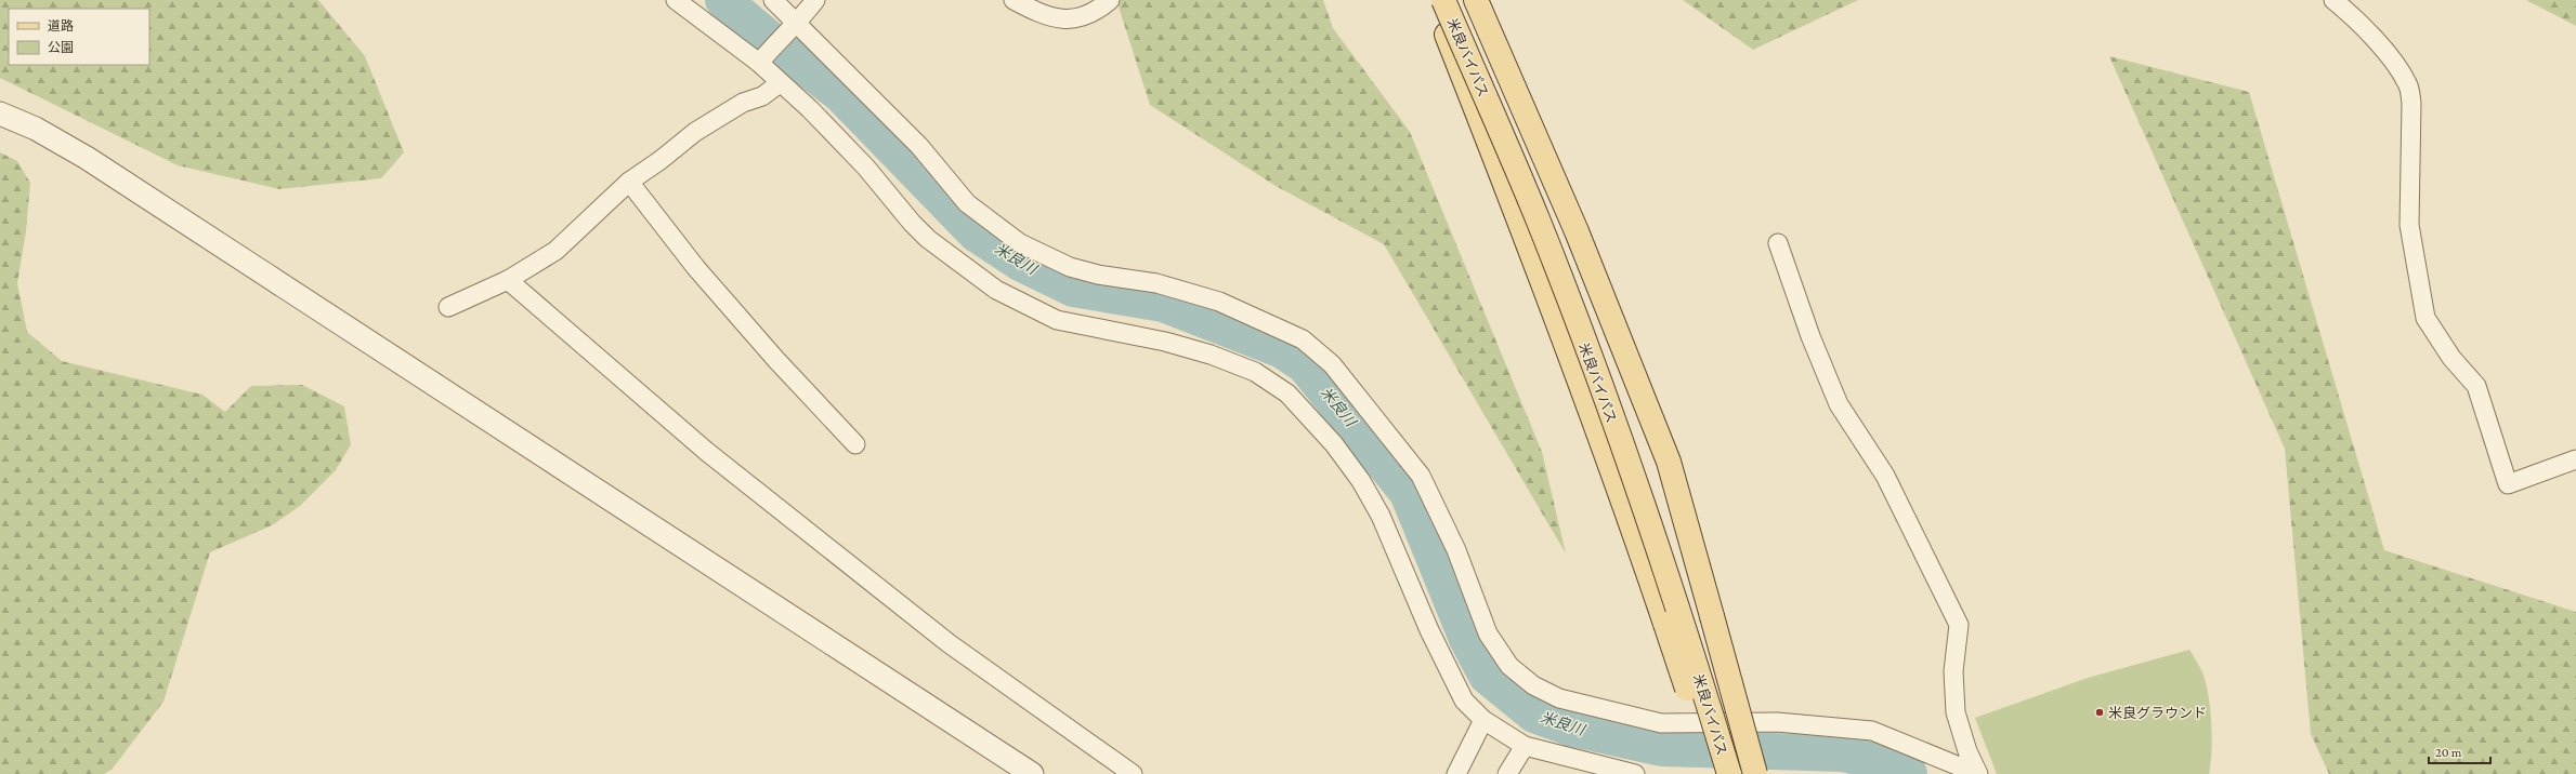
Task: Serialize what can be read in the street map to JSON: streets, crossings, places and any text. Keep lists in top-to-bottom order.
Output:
{
  "streets": {
    "main road": ["米良バイパス"]
  },
  "water": ["米良川"],
  "places": ["米良グラウンド"],
  "legend": ["道路", "公園"],
  "scale_bar": "20 m"
}
